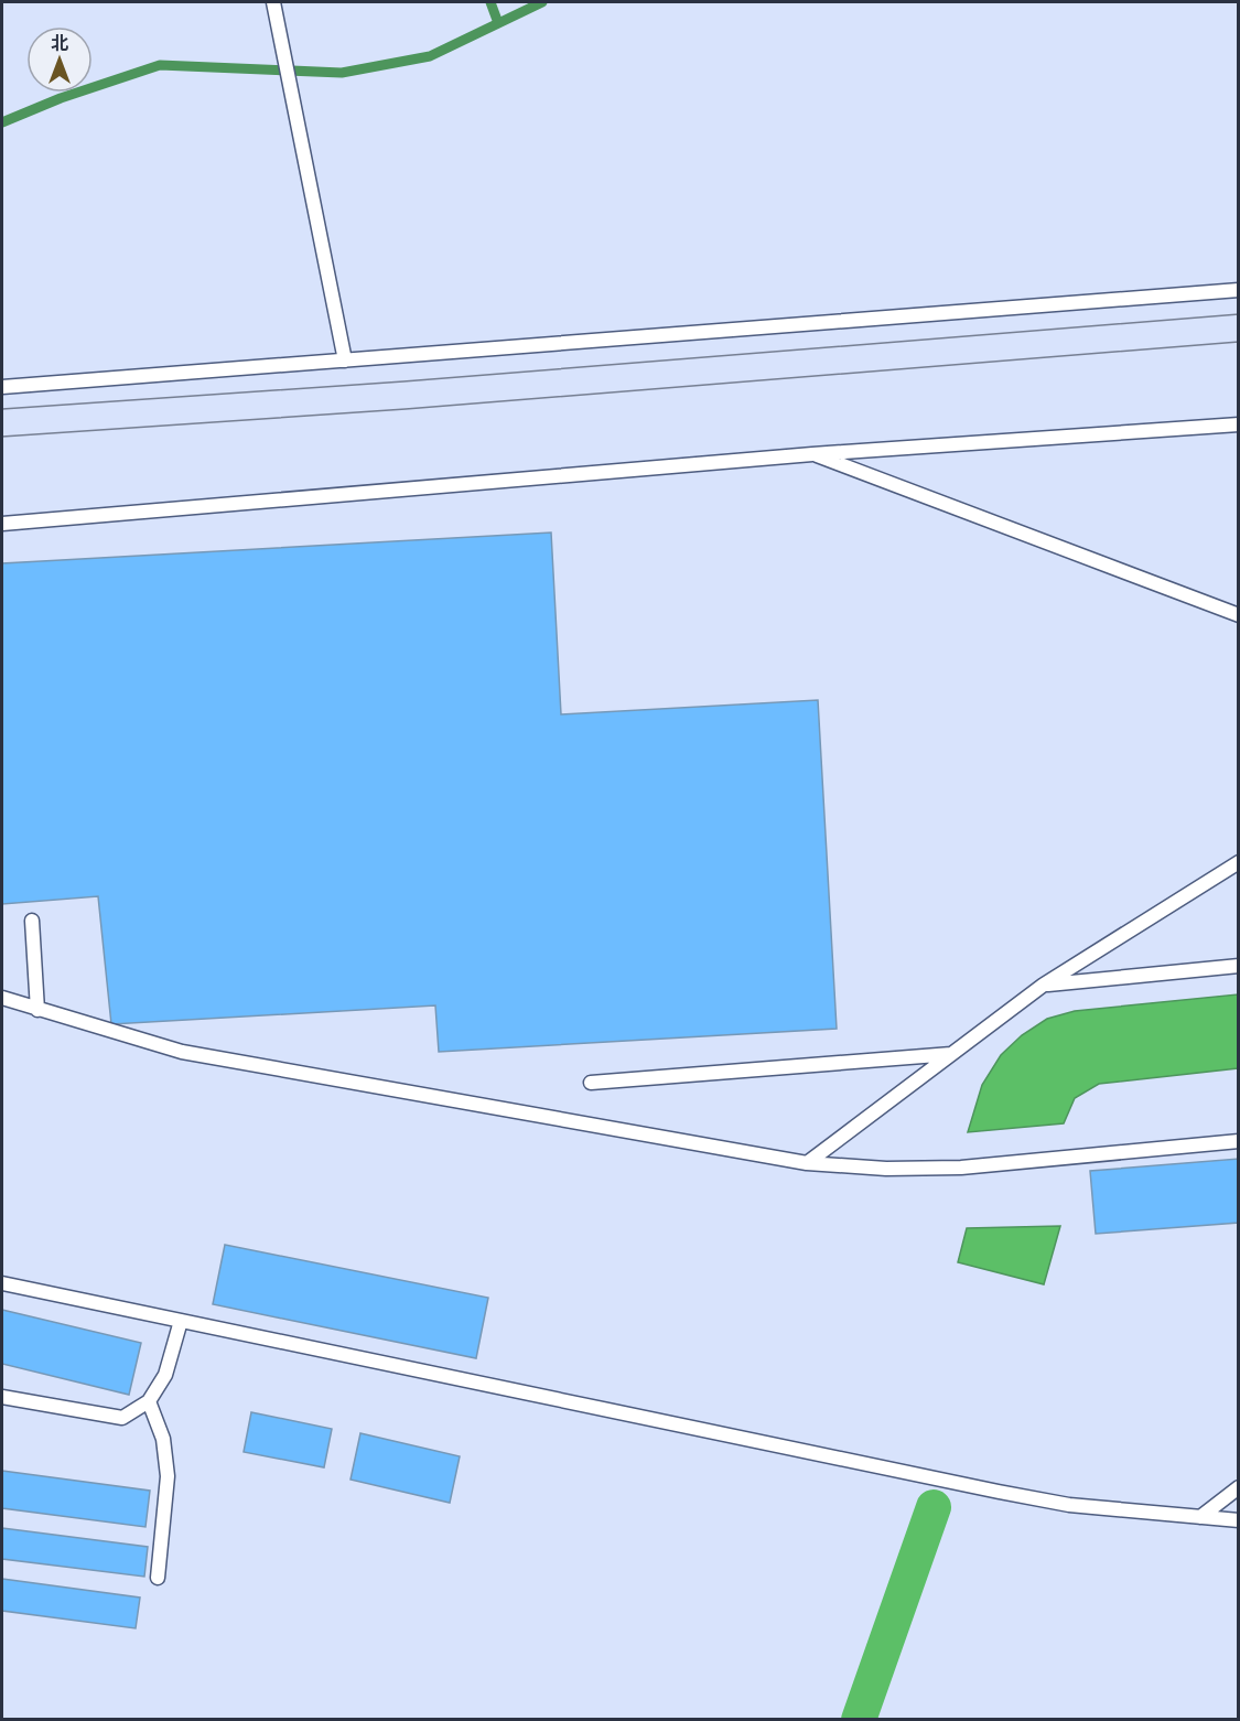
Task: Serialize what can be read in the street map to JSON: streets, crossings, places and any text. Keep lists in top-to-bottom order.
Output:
{
  "north": "top"
}
